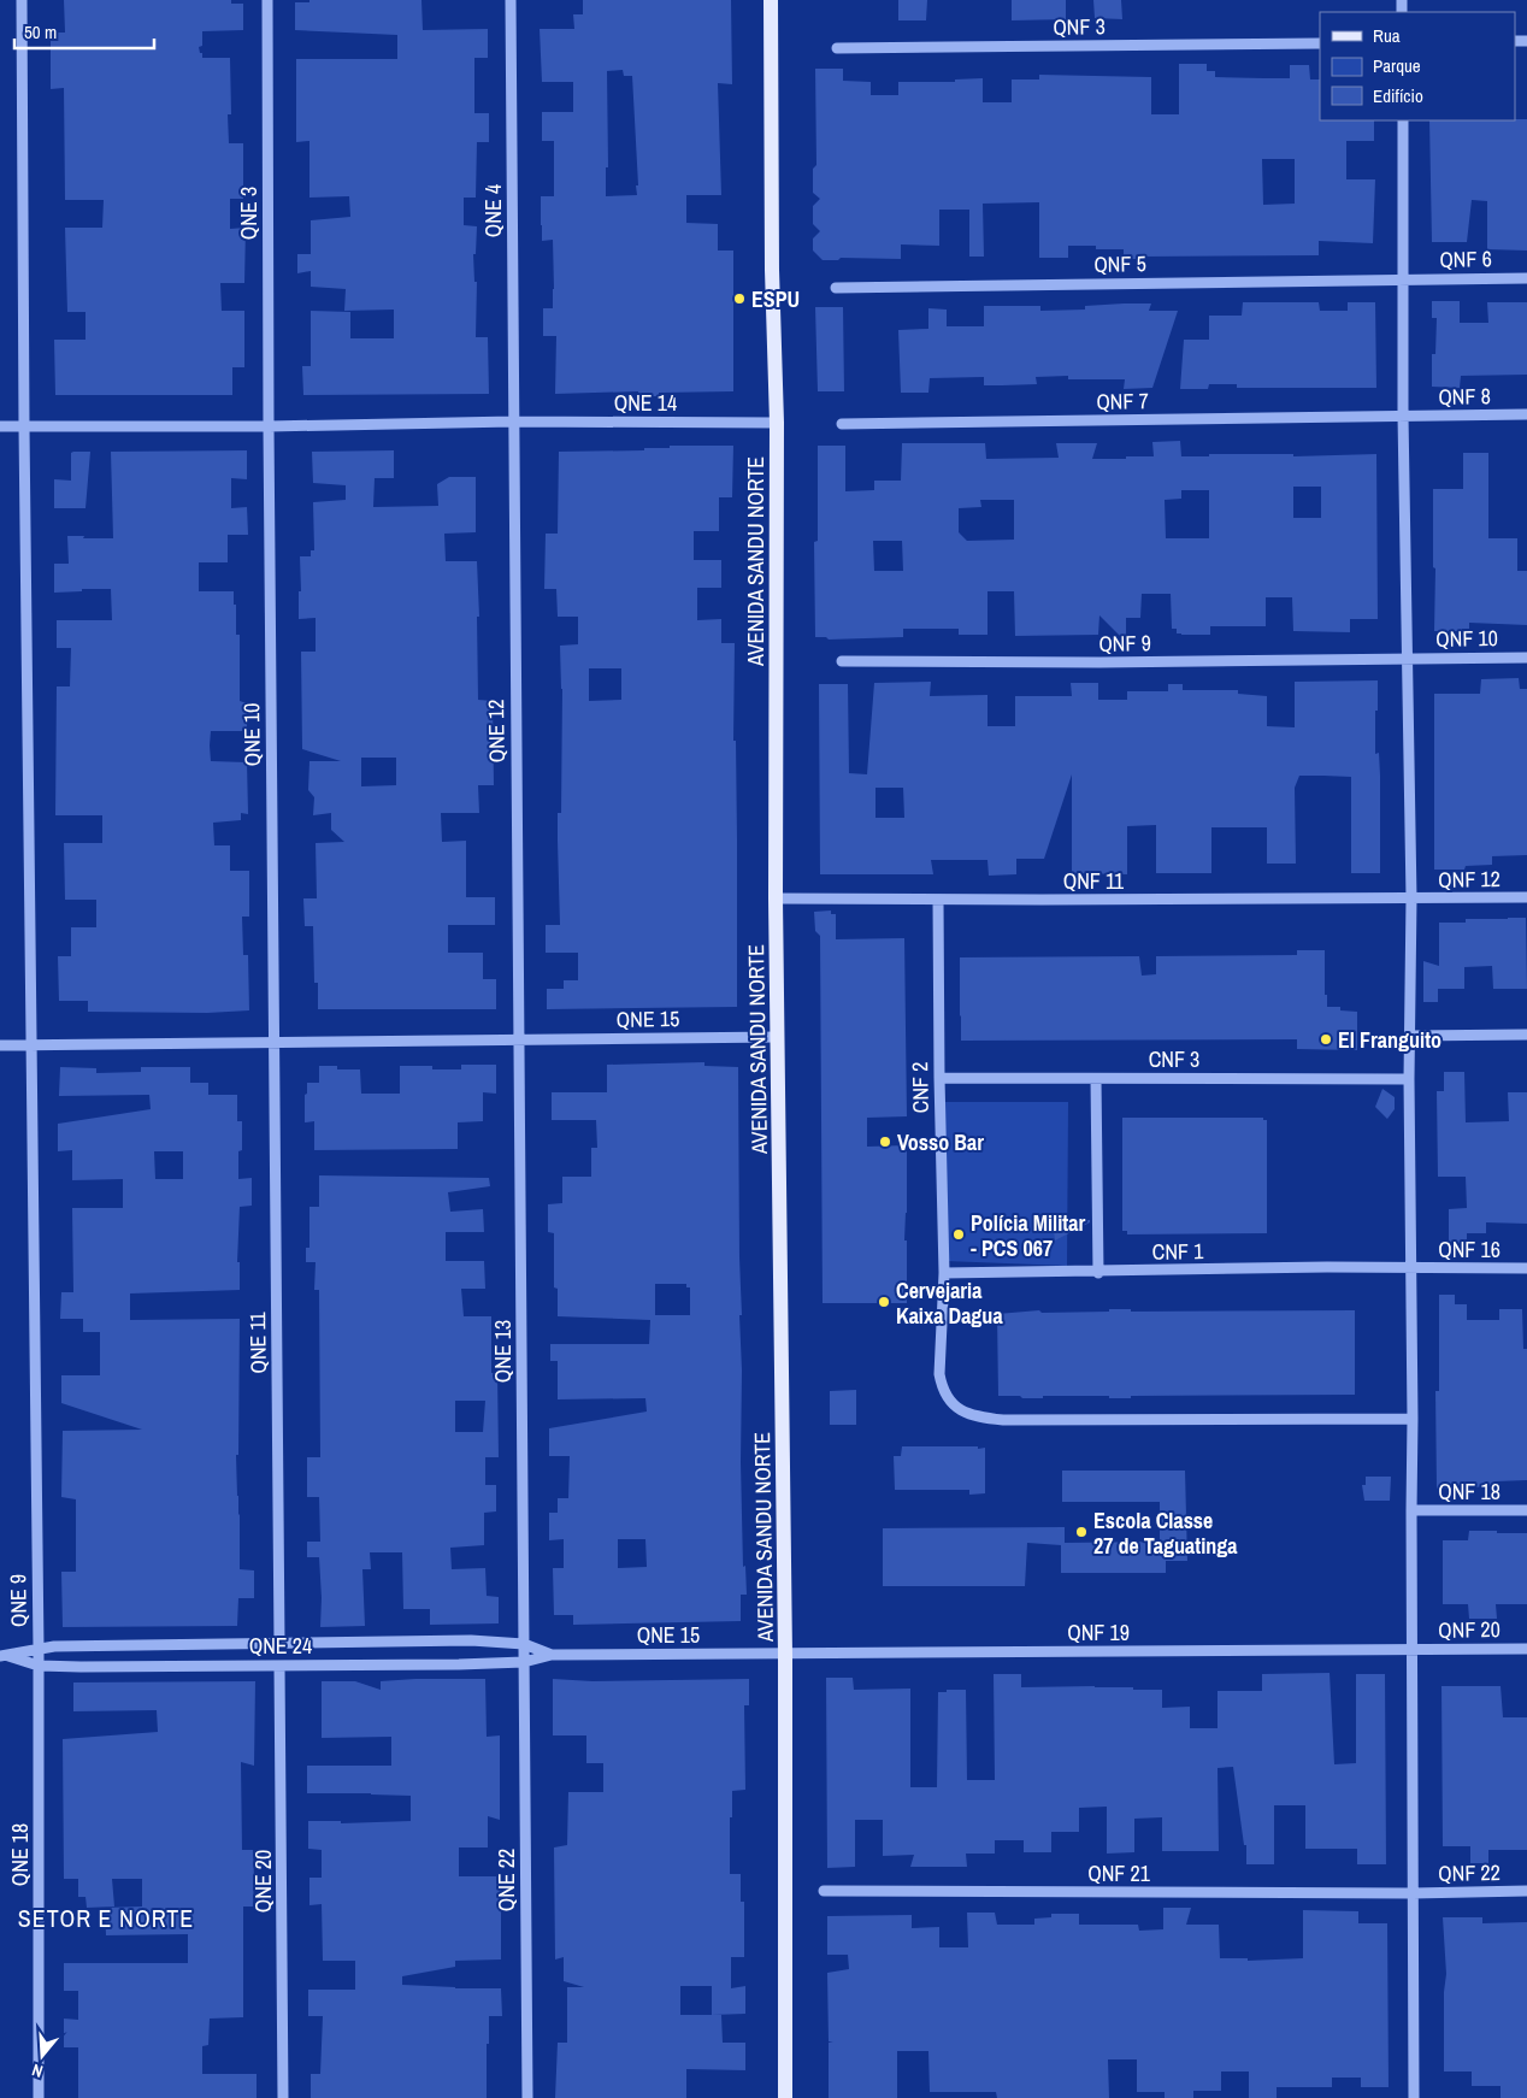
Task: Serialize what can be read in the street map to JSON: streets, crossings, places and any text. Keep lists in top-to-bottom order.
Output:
{
  "streets": {
    "main road": ["AVENIDA SANDU NORTE"],
    "street": [
      "QNF 3",
      "QNE 4",
      "QNE 3",
      "QNF 6",
      "QNF 5",
      "QNF 8",
      "QNF 7",
      "QNE 14",
      "QNF 10",
      "QNF 9",
      "QNE 12",
      "QNE 10",
      "QNF 12",
      "QNF 11",
      "QNE 15",
      "CNF 3",
      "CNF 2",
      "QNF 16",
      "CNF 1",
      "QNE 11",
      "QNE 13",
      "QNF 18",
      "QNE 9",
      "QNF 20",
      "QNF 19",
      "QNE 24",
      "QNE 18",
      "QNF 21",
      "QNF 22",
      "QNE 22",
      "QNE 20"
    ]
  },
  "crossings": [
    ["QNE 4", "QNE 14"],
    ["QNE 4", "QNE 12"],
    ["QNE 3", "QNE 14"],
    ["QNE 3", "QNE 10"],
    ["QNF 6", "QNF 5"],
    ["QNF 8", "QNF 7"],
    ["QNE 14", "AVENIDA SANDU NORTE"],
    ["QNE 14", "QNE 12"],
    ["QNE 14", "QNE 10"],
    ["QNE 14", "QNE 9"],
    ["AVENIDA SANDU NORTE", "QNF 11"],
    ["AVENIDA SANDU NORTE", "QNE 15"],
    ["AVENIDA SANDU NORTE", "QNF 19"],
    ["QNF 10", "QNF 9"],
    ["QNE 12", "QNE 15"],
    ["QNE 12", "QNE 13"],
    ["QNE 10", "QNE 15"],
    ["QNE 10", "QNE 11"],
    ["QNF 12", "QNF 11"],
    ["QNF 11", "CNF 2"],
    ["QNE 15", "QNE 11"],
    ["QNE 15", "QNE 13"],
    ["QNE 15", "QNE 9"],
    ["QNE 15", "QNF 19"],
    ["QNE 15", "QNE 24"],
    ["QNE 15", "QNE 22"],
    ["CNF 3", "CNF 2"],
    ["CNF 2", "CNF 1"],
    ["QNF 16", "CNF 1"],
    ["QNE 11", "QNE 24"],
    ["QNE 13", "QNE 24"],
    ["QNE 13", "QNE 22"],
    ["QNE 9", "QNE 24"],
    ["QNE 9", "QNE 18"],
    ["QNF 20", "QNF 19"],
    ["QNE 24", "QNE 18"],
    ["QNE 24", "QNE 22"],
    ["QNE 24", "QNE 20"],
    ["QNF 21", "QNF 22"]
  ],
  "districts": ["SETOR E NORTE"],
  "places": [
    "ESPU",
    "El Franguito",
    "Vosso Bar",
    "Polícia Militar - PCS 067",
    "Cervejaria Kaixa Dagua",
    "Escola Classe 27 de Taguatinga"
  ],
  "legend": ["Rua", "Parque", "Edifício"],
  "scale_bar": "50 m",
  "north": "bottom"
}
